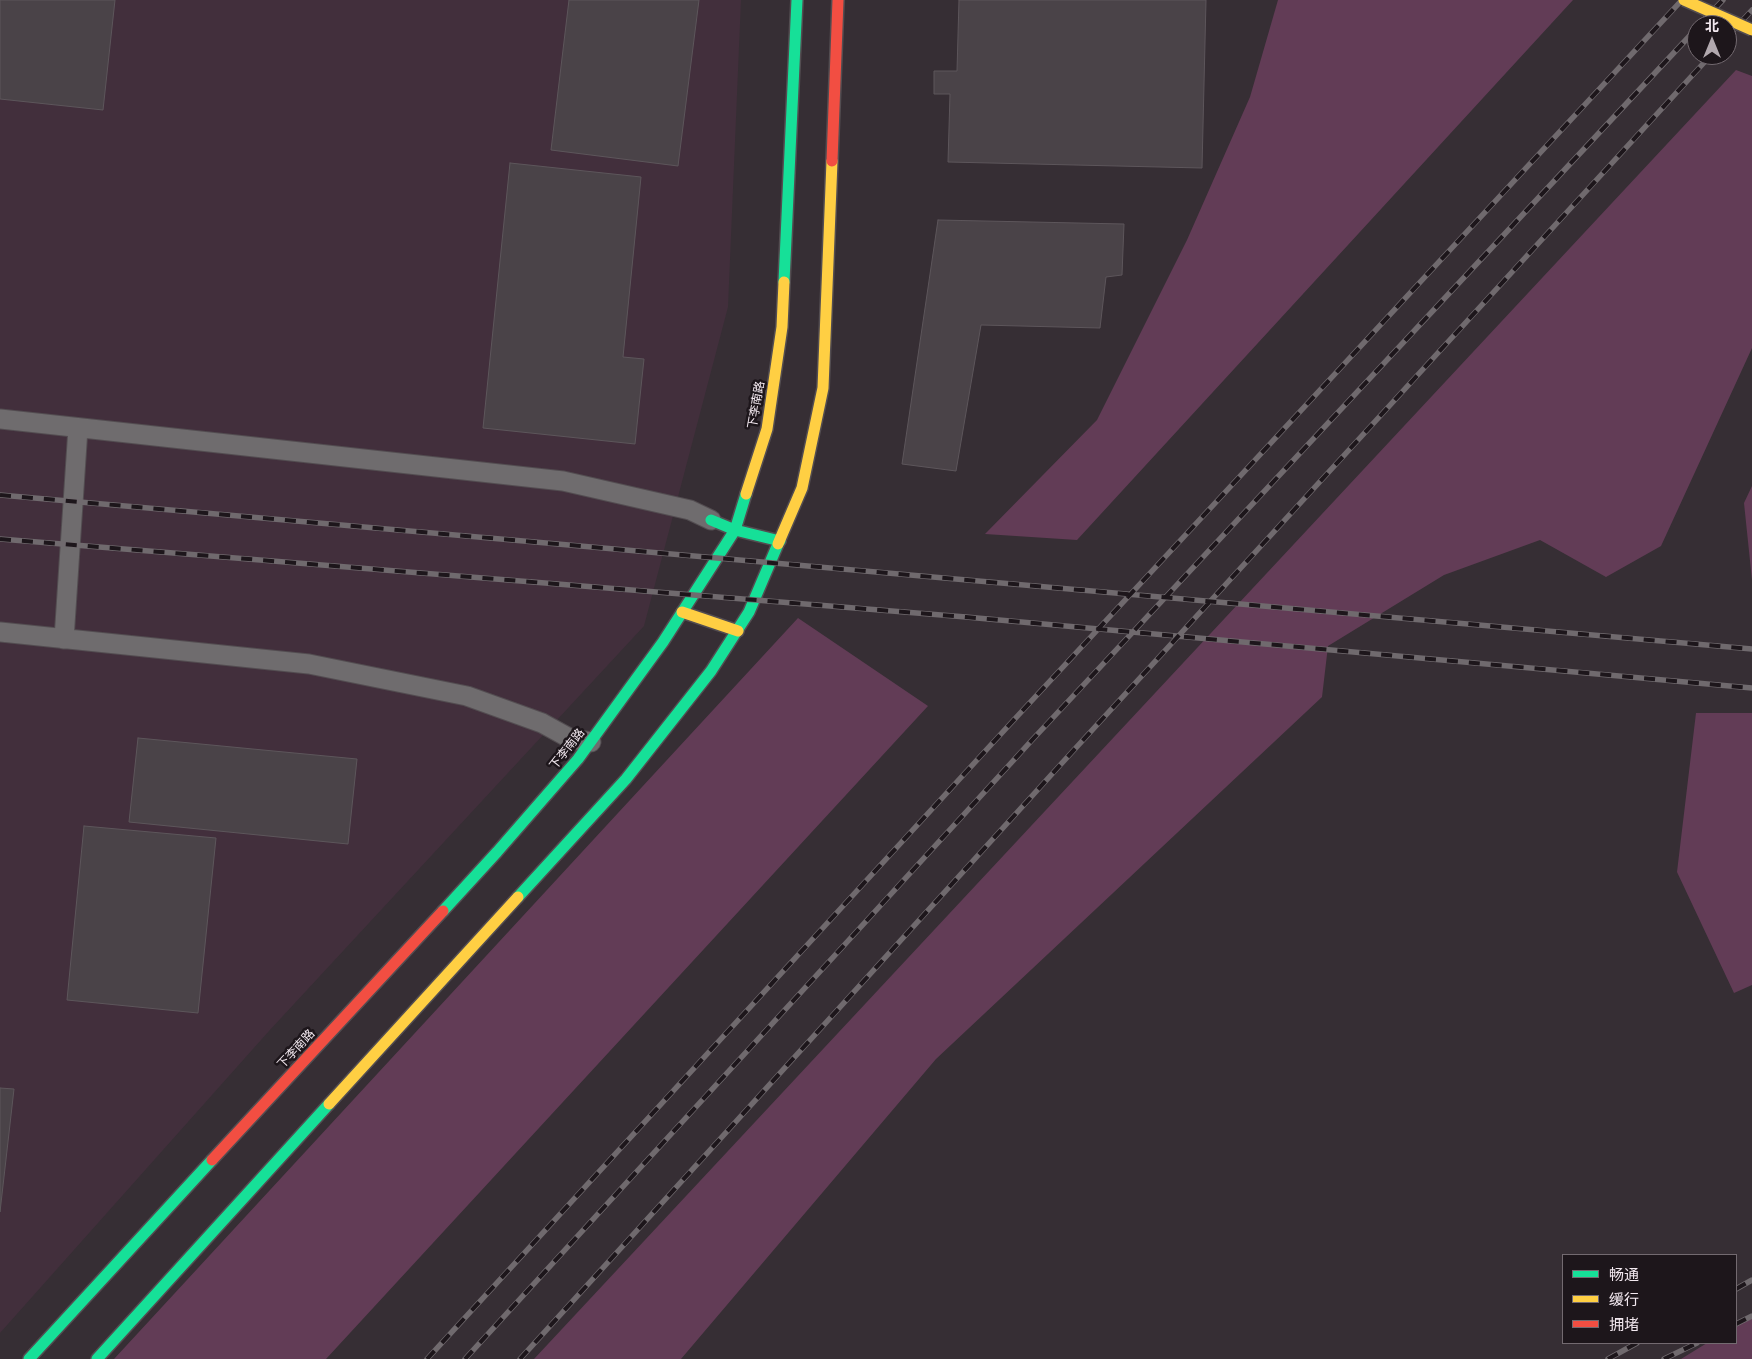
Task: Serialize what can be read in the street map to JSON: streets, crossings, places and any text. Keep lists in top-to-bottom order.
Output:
{
  "streets": {
    "main road": ["下李南路"]
  },
  "legend": ["畅通", "缓行", "拥堵"],
  "north": "top"
}
